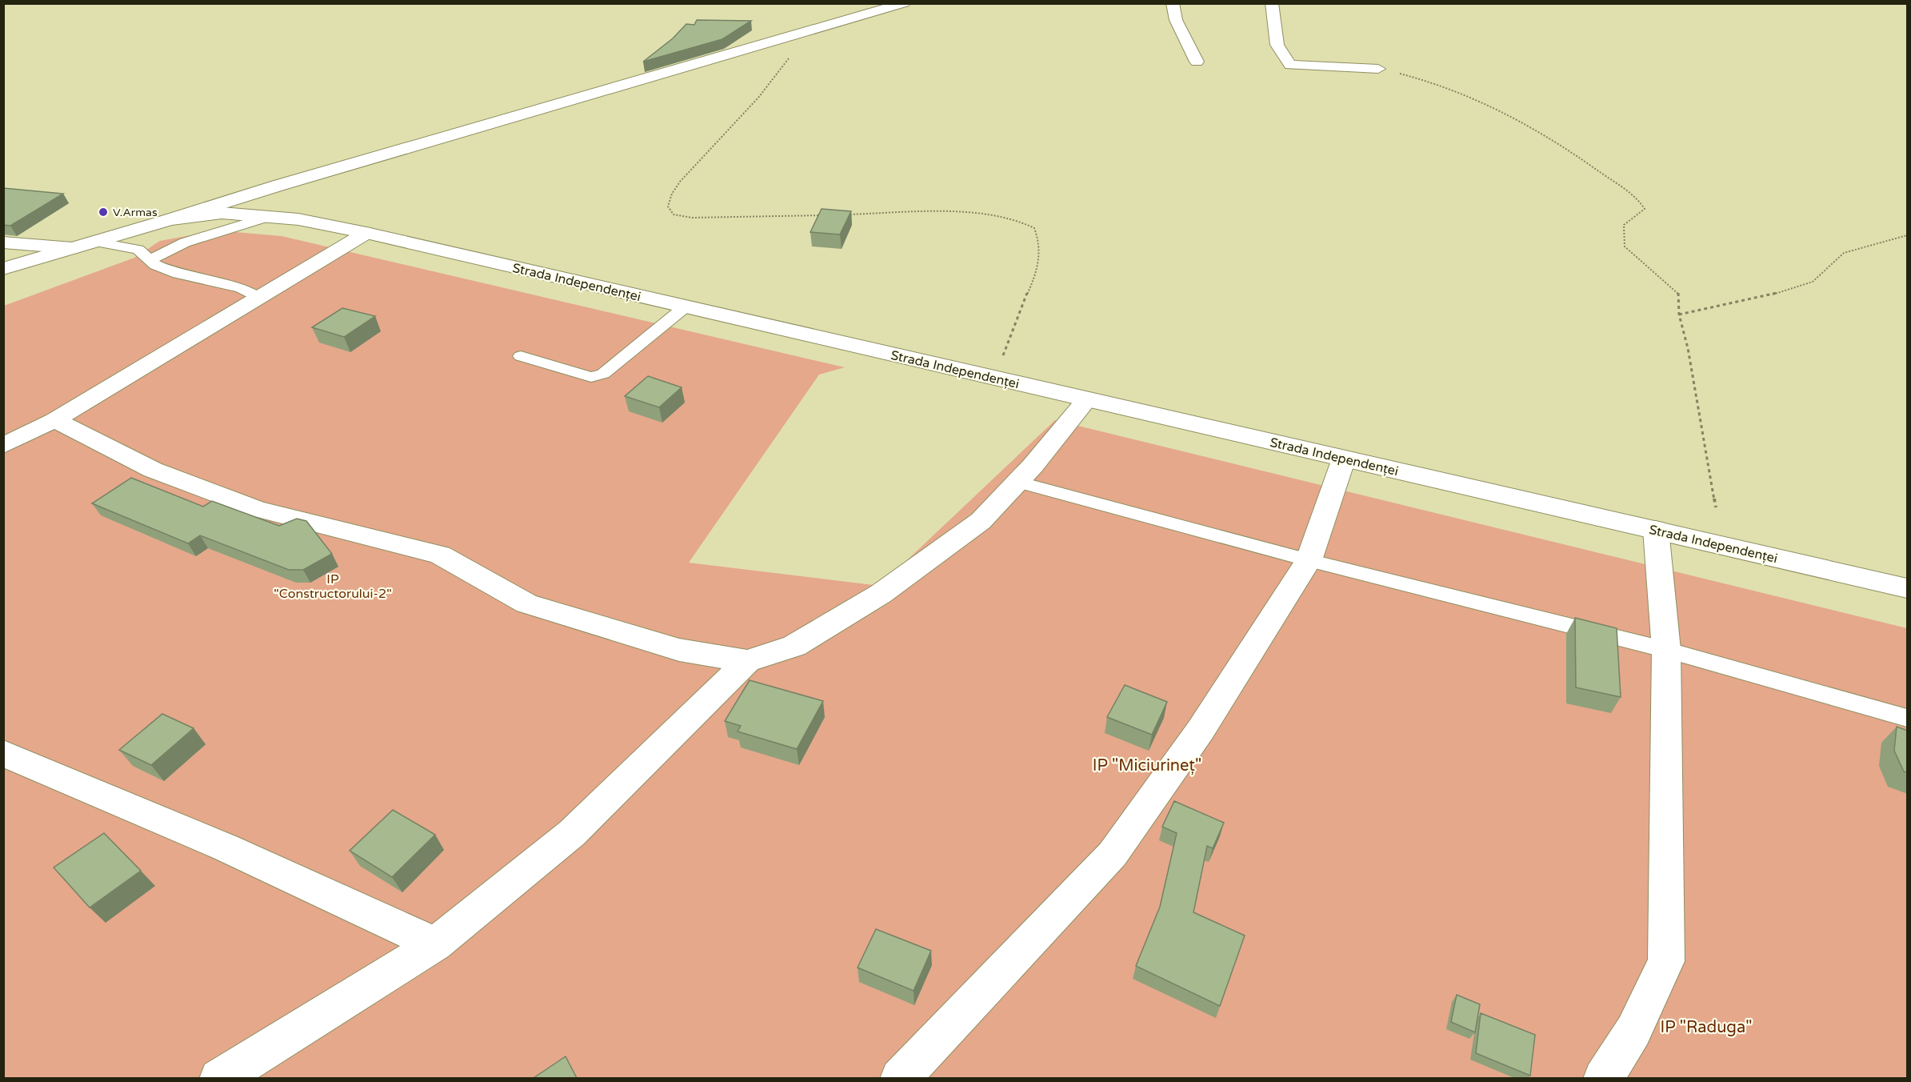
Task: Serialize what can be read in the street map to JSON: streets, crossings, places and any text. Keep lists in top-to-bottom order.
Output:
{
  "streets": {
    "street": ["Strada Independenței"]
  },
  "parks": ["IP \"Constructorului-2\"", "IP \"Miciurineț\"", "IP \"Raduga\""],
  "places": ["V.Armas"]
}
